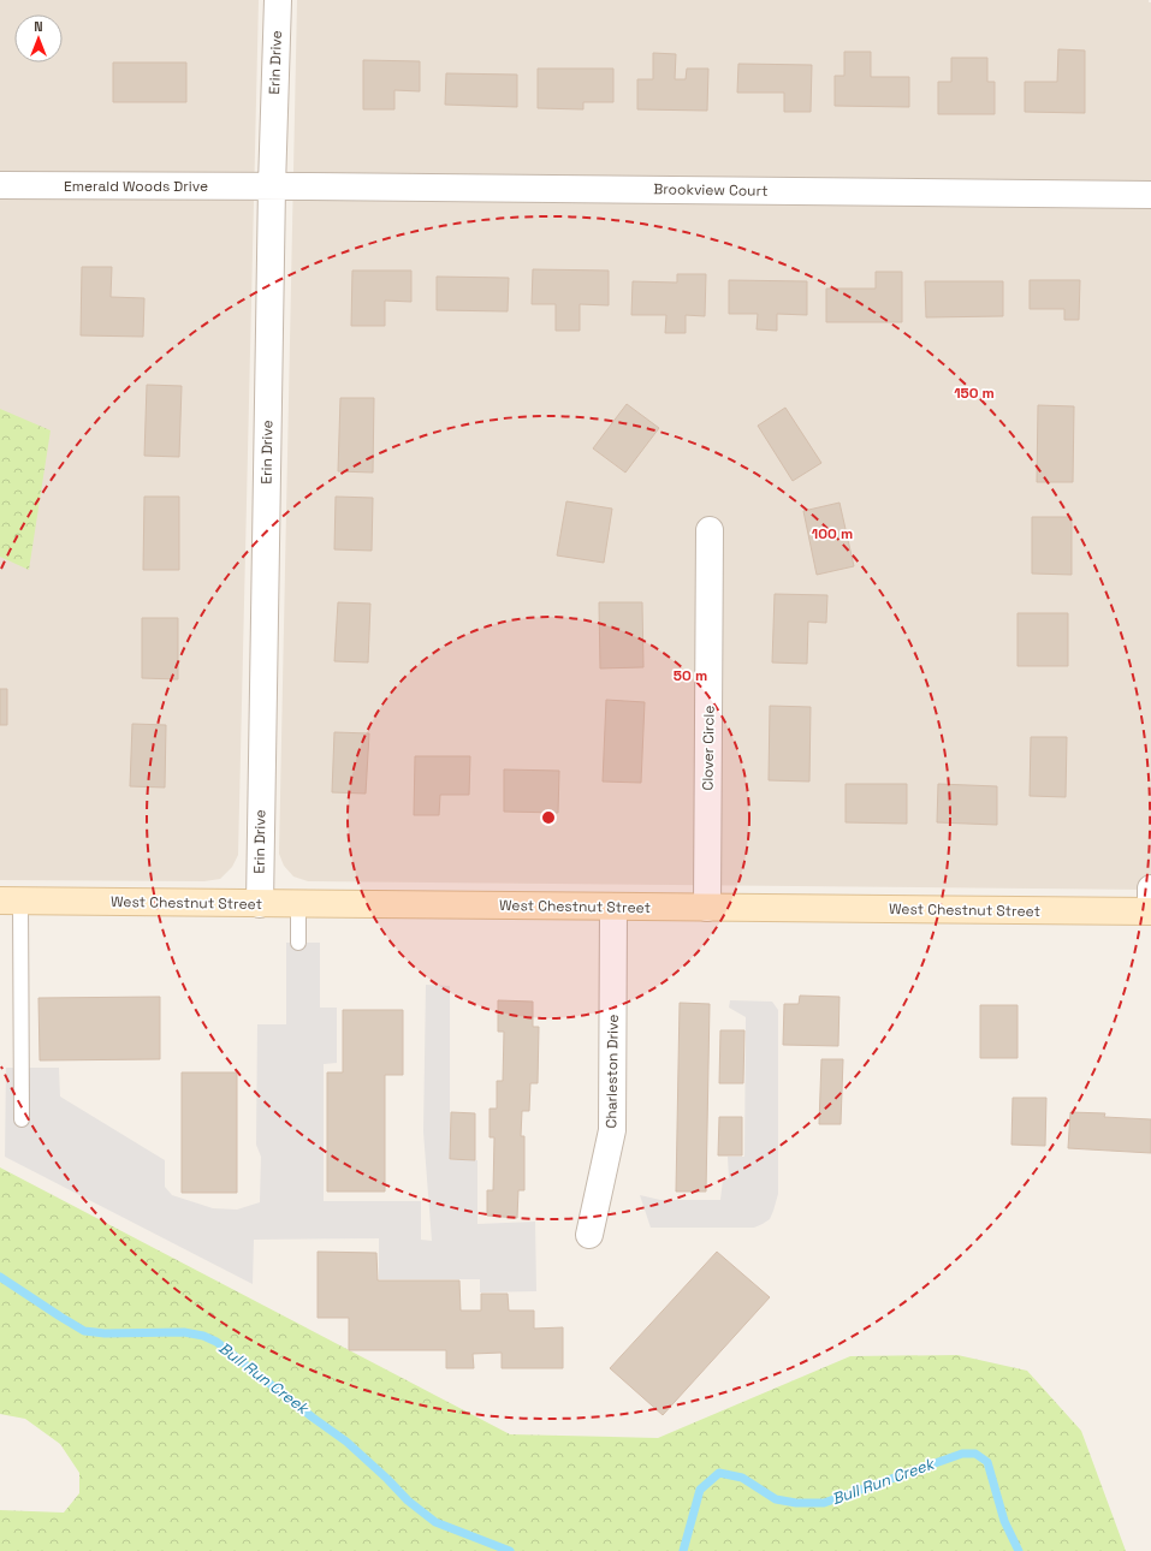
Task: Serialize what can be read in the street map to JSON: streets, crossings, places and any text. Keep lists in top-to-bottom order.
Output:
{
  "streets": {
    "main road": ["West Chestnut Street"],
    "street": [
      "Erin Drive",
      "Emerald Woods Drive",
      "Brookview Court",
      "Clover Circle",
      "Charleston Drive"
    ]
  },
  "crossings": [
    ["Erin Drive", "Emerald Woods Drive"],
    ["Erin Drive", "Brookview Court"],
    ["Erin Drive", "West Chestnut Street"],
    ["Emerald Woods Drive", "Brookview Court"],
    ["Clover Circle", "West Chestnut Street"],
    ["West Chestnut Street", "Charleston Drive"]
  ],
  "water": ["Bull Run Creek"],
  "north": "top",
  "rings": ["150 m", "100 m", "50 m"]
}
